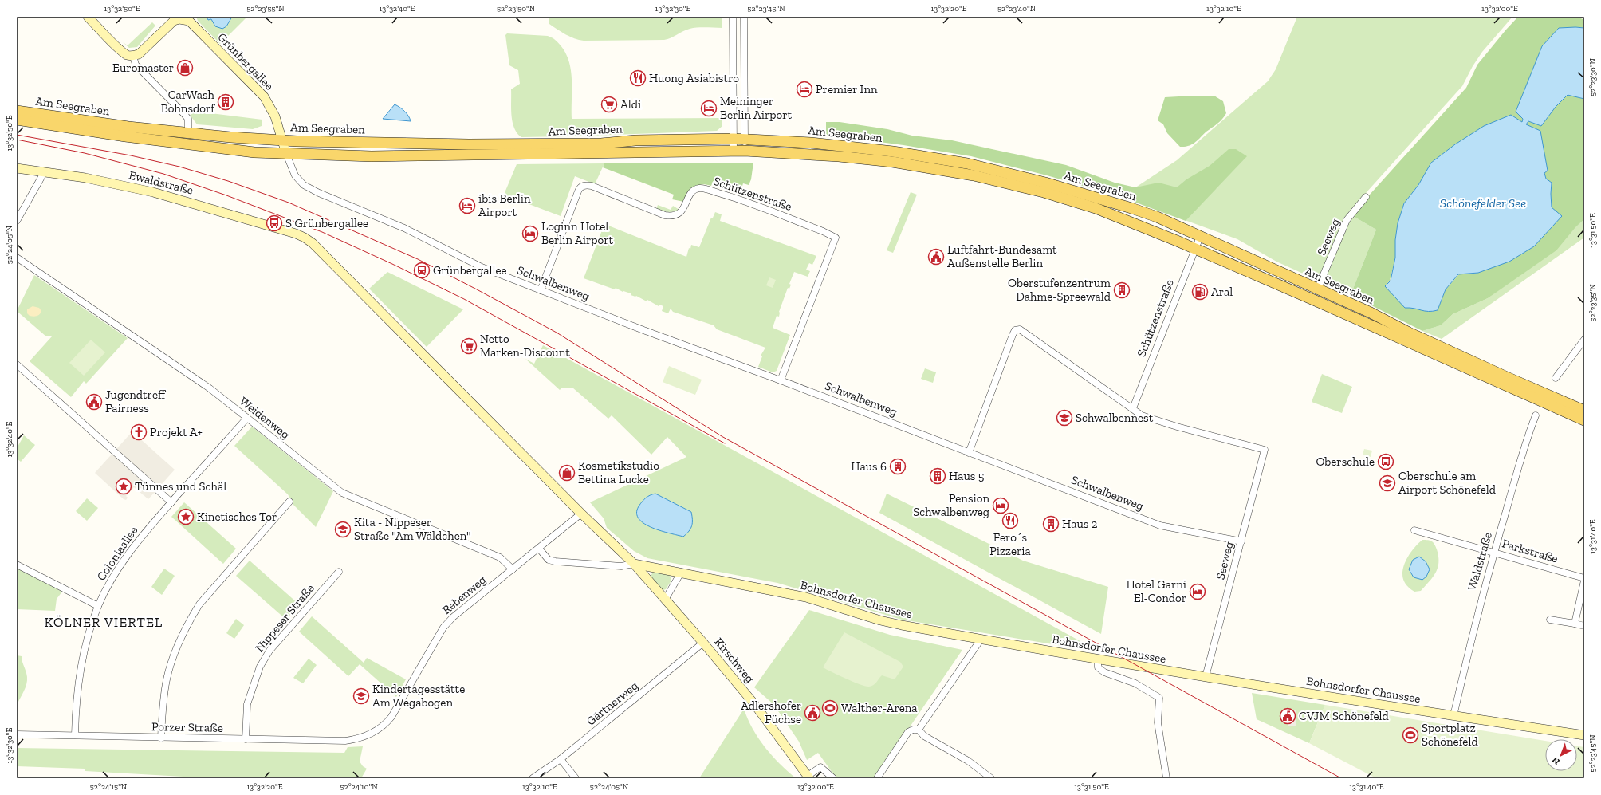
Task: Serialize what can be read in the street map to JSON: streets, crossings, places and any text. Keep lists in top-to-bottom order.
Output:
{
  "streets": {
    "main road": ["Am Seegraben"],
    "street": [
      "Grünbergallee",
      "Ewaldstraße",
      "Schützenstraße",
      "Seeweg",
      "Schwalbenweg",
      "Weidenweg",
      "Parkstraße",
      "Coloniaallee",
      "Waldstraße",
      "Rebenweg",
      "Bohnsdorfer Chaussee",
      "Nippeser Straße",
      "Kirschweg",
      "Gärtnerweg",
      "Porzer Straße"
    ]
  },
  "crossings": [
    ["Grünbergallee", "Am Seegraben"],
    ["Grünbergallee", "Schwalbenweg"],
    ["Am Seegraben", "Schützenstraße"],
    ["Am Seegraben", "Seeweg"],
    ["Am Seegraben", "Schwalbenweg"],
    ["Ewaldstraße", "Rebenweg"],
    ["Ewaldstraße", "Kirschweg"],
    ["Schützenstraße", "Seeweg"],
    ["Schützenstraße", "Schwalbenweg"],
    ["Seeweg", "Schwalbenweg"],
    ["Seeweg", "Bohnsdorfer Chaussee"],
    ["Weidenweg", "Coloniaallee"],
    ["Weidenweg", "Rebenweg"],
    ["Parkstraße", "Waldstraße"],
    ["Coloniaallee", "Porzer Straße"],
    ["Waldstraße", "Bohnsdorfer Chaussee"],
    ["Rebenweg", "Kirschweg"],
    ["Rebenweg", "Porzer Straße"],
    ["Bohnsdorfer Chaussee", "Kirschweg"],
    ["Nippeser Straße", "Porzer Straße"],
    ["Kirschweg", "Gärtnerweg"]
  ],
  "districts": ["KÖLNER VIERTEL"],
  "water": ["Schönefelder See"],
  "places": {
    "shop": ["Euromaster", "Kosmetikstudio Bettina Lucke"],
    "restaurant": ["Huong Asiabistro", "Fero´s Pizzeria"],
    "hotel": [
      "Premier Inn",
      "Meininger Berlin Airport",
      "ibis Berlin Airport",
      "Loginn Hotel Berlin Airport",
      "Pension Schwalbenweg",
      "Hotel Garni El-Condor"
    ],
    "building": [
      "CarWash Bohnsdorf",
      "Oberstufenzentrum Dahme-Spreewald",
      "Haus 6",
      "Haus 5",
      "Haus 2"
    ],
    "supermarket": ["Aldi", "Netto Marken-Discount"],
    "bus stop": ["S Grünbergallee", "Oberschule"],
    "public building": [
      "Luftfahrt-Bundesamt Außenstelle Berlin",
      "Jugendtreff Fairness",
      "Adlershofer Füchse",
      "CVJM Schönefeld"
    ],
    "station": ["Grünbergallee"],
    "fuel station": ["Aral"],
    "school or university": [
      "Schwalbennest",
      "Oberschule am Airport Schönefeld",
      "Kita - Nippeser Straße \"Am Wäldchen\"",
      "Kindertagesstätte Am Wegabogen"
    ],
    "church": ["Projekt A+"],
    "place": ["Tünnes und Schäl", "Kinetisches Tor"],
    "sports": ["Walther-Arena", "Sportplatz Schönefeld"]
  },
  "north": "bottom left",
  "coordinates": [
    "13°32'50\"E",
    "52°23'55\"N",
    "13°32'40\"E",
    "52°23'50\"N",
    "13°32'30\"E",
    "52°23'45\"N",
    "13°32'20\"E",
    "52°23'40\"N",
    "13°32'10\"E",
    "13°32'00\"E",
    "52°23'30\"N",
    "13°31'50\"E",
    "52°24'05\"N",
    "52°23'35\"N",
    "13°31'40\"E",
    "52°24'15\"N",
    "52°24'10\"N"
  ]
}
